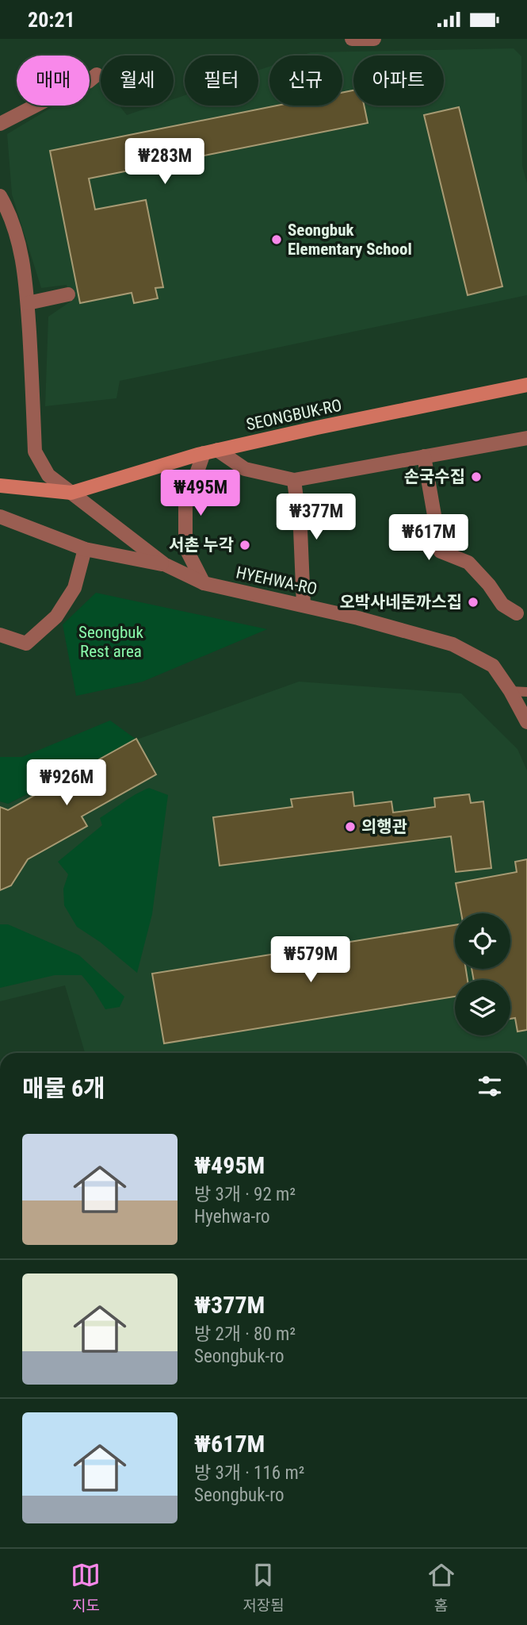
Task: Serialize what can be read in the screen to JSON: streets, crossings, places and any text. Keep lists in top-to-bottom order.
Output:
{
  "streets": {
    "main road": ["SEONGBUK-RO"],
    "street": ["HYEHWA-RO"]
  },
  "crossings": [
    ["SEONGBUK-RO", "HYEHWA-RO"]
  ],
  "parks": ["Seongbuk Rest area"],
  "places": [
    "Seongbuk Elementary School",
    "손국수집",
    "서촌 누각",
    "오박사네돈까스집",
    "의행관"
  ],
  "page": {
    "status": "20:21",
    "chip": [
      "매매",
      "월세",
      "필터",
      "신규",
      "아파트"
    ],
    "price": [
      "₩283M",
      "₩495M",
      "₩377M",
      "₩617M",
      "₩926M",
      "₩579M"
    ],
    "heading": "매물 6개",
    "list": [
      {
        "name": "₩495M",
        "note": "방 3개 · 92 m² · Hyehwa-ro"
      },
      {
        "name": "₩377M",
        "note": "방 2개 · 80 m² · Seongbuk-ro"
      },
      {
        "name": "₩617M",
        "note": "방 3개 · 116 m² · Seongbuk-ro"
      }
    ],
    "tabs": ["지도", "저장됨", "홈"]
  }
}
